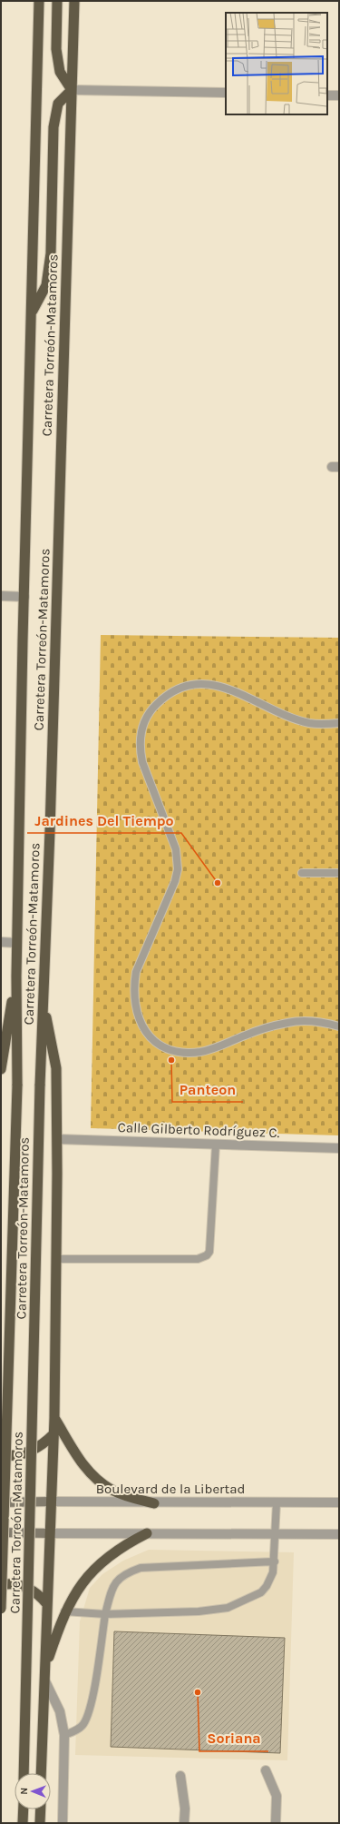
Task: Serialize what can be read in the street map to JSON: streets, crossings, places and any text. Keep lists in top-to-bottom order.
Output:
{
  "streets": {
    "highway": ["Carretera Torreón-Matamoros"],
    "main road": ["Boulevard de la Libertad"],
    "street": ["Calle Gilberto Rodríguez C."]
  },
  "places": ["Jardines Del Tiempo", "Panteon", "Soriana"],
  "north": "left"
}
